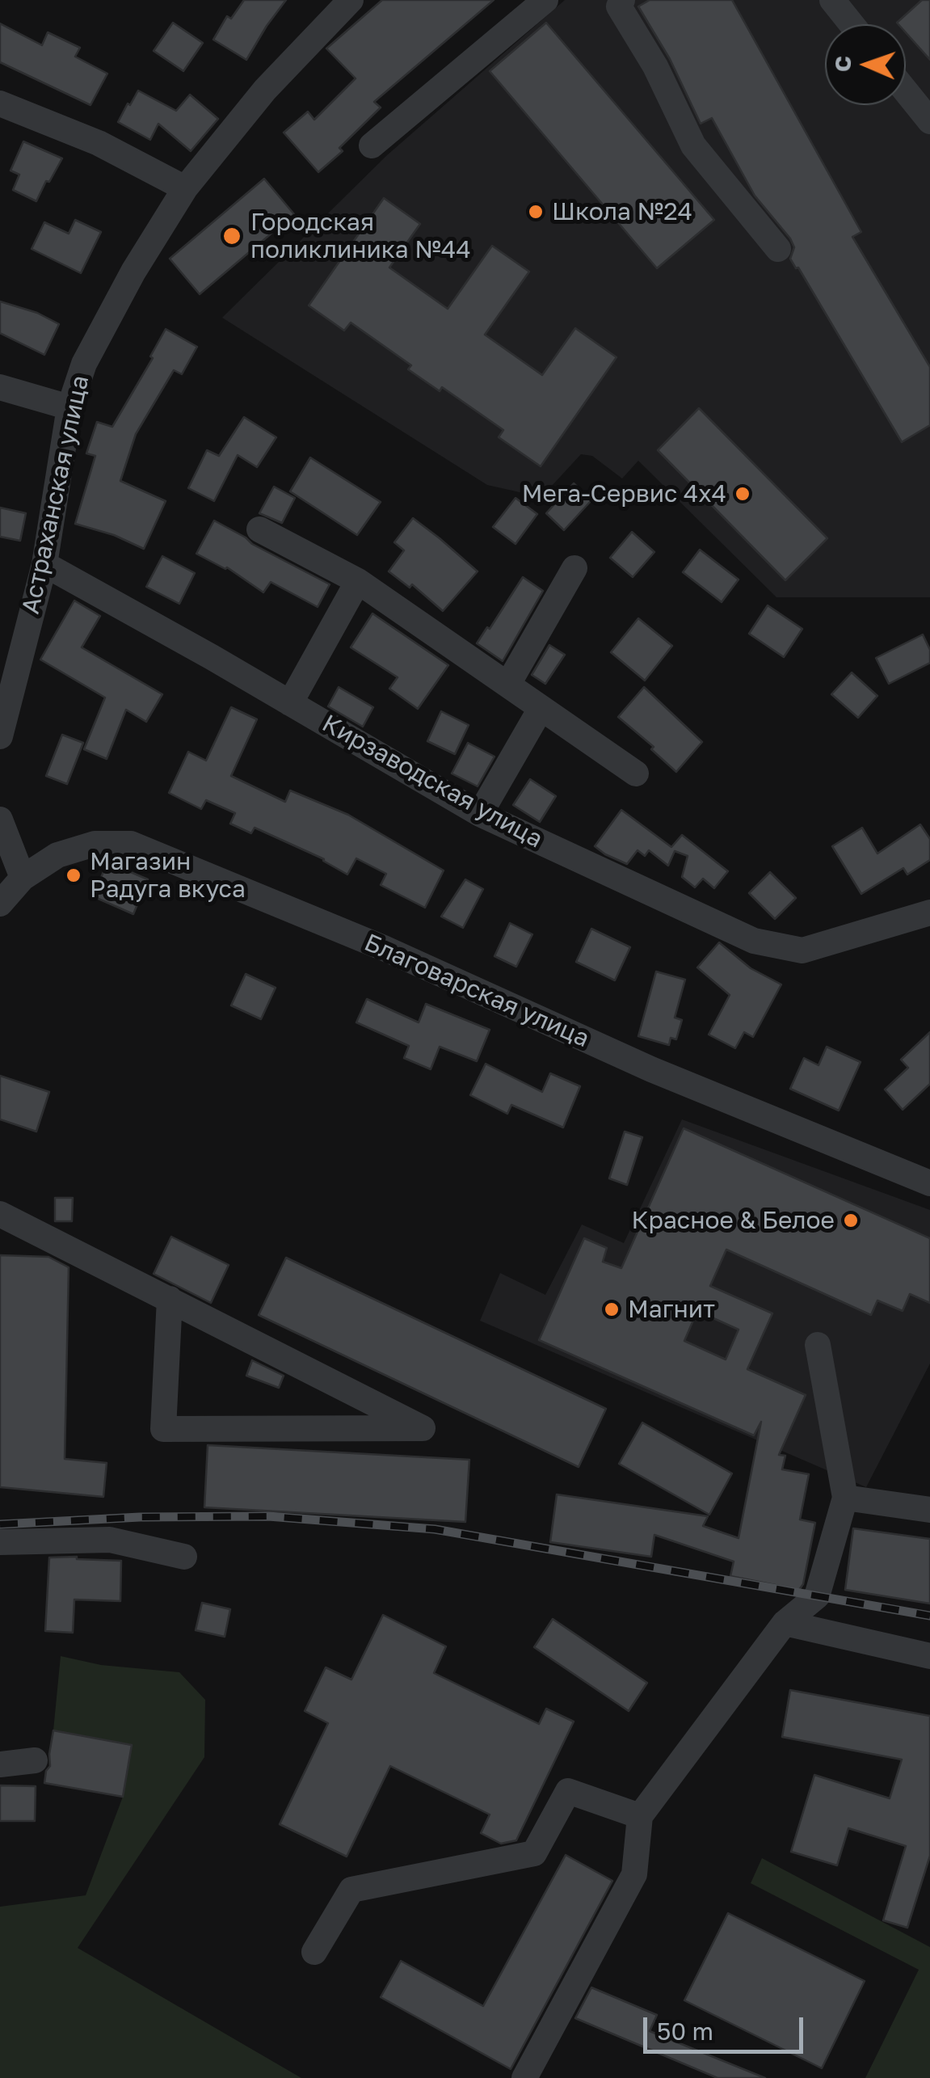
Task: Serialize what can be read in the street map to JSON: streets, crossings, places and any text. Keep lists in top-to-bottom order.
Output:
{
  "streets": {
    "street": ["Астраханская улица", "Кирзаводская улица", "Благоварская улица"]
  },
  "crossings": [
    ["Астраханская улица", "Кирзаводская улица"]
  ],
  "places": [
    "Школа №24",
    "Городская поликлиника №44",
    "Мега-Сервис 4х4",
    "Магазин Радуга вкуса",
    "Красное & Белое",
    "Магнит"
  ],
  "scale_bar": "50 m",
  "north": "left"
}
